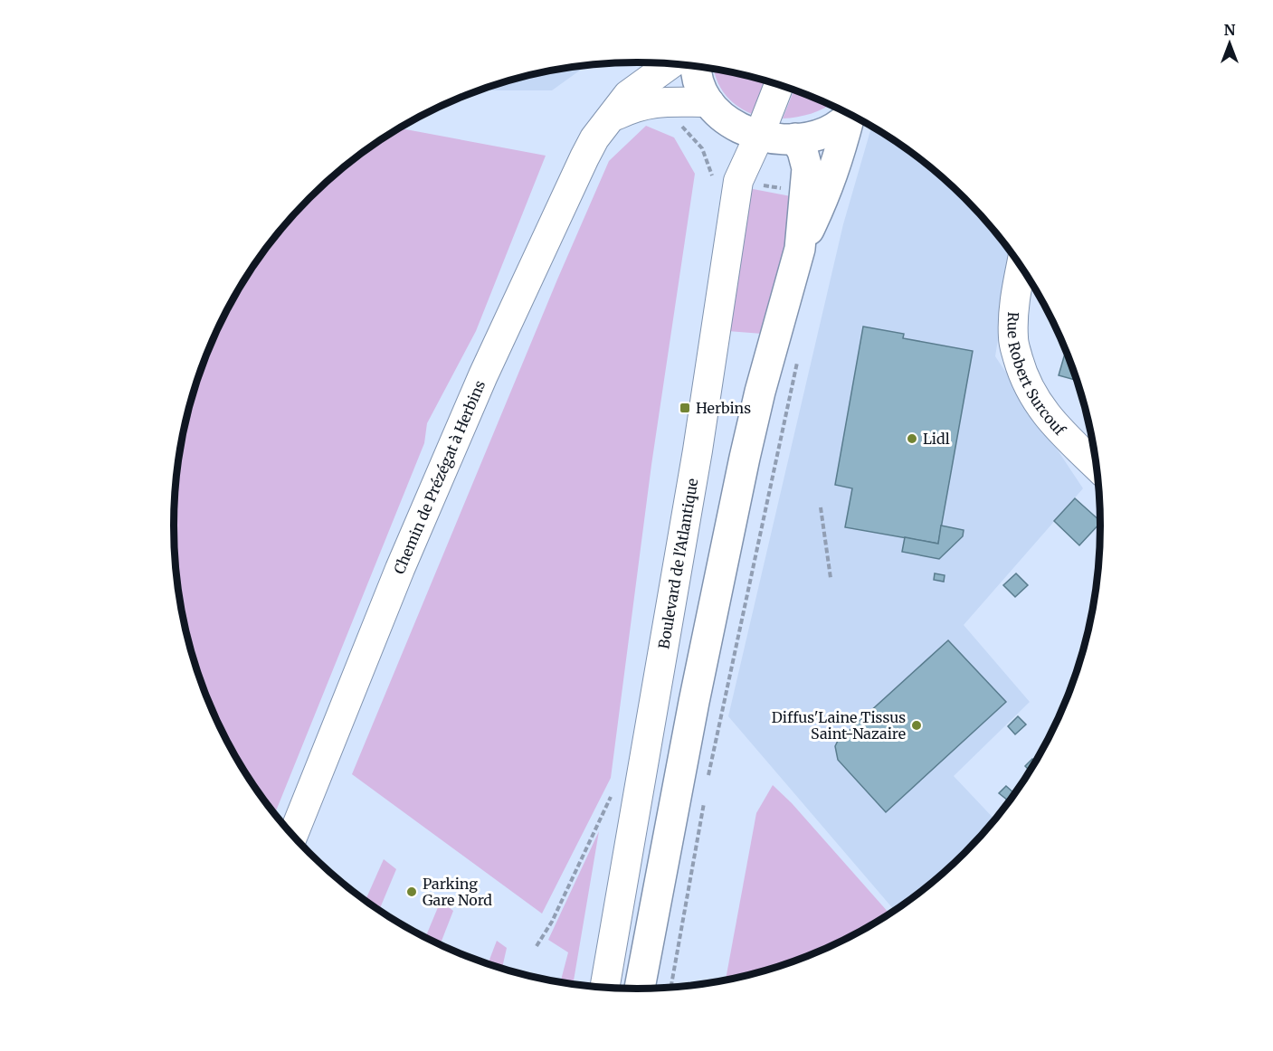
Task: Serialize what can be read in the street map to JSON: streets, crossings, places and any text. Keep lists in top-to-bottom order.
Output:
{
  "streets": {
    "street": ["Rue Robert Surcouf", "Chemin de Prézégat à Herbins", "Boulevard de l'Atlantique"]
  },
  "places": {
    "transit": ["Herbins"],
    "other": ["Lidl", "Diffus'Laine Tissus Saint-Nazaire", "Parking Gare Nord"]
  },
  "north": "top"
}
